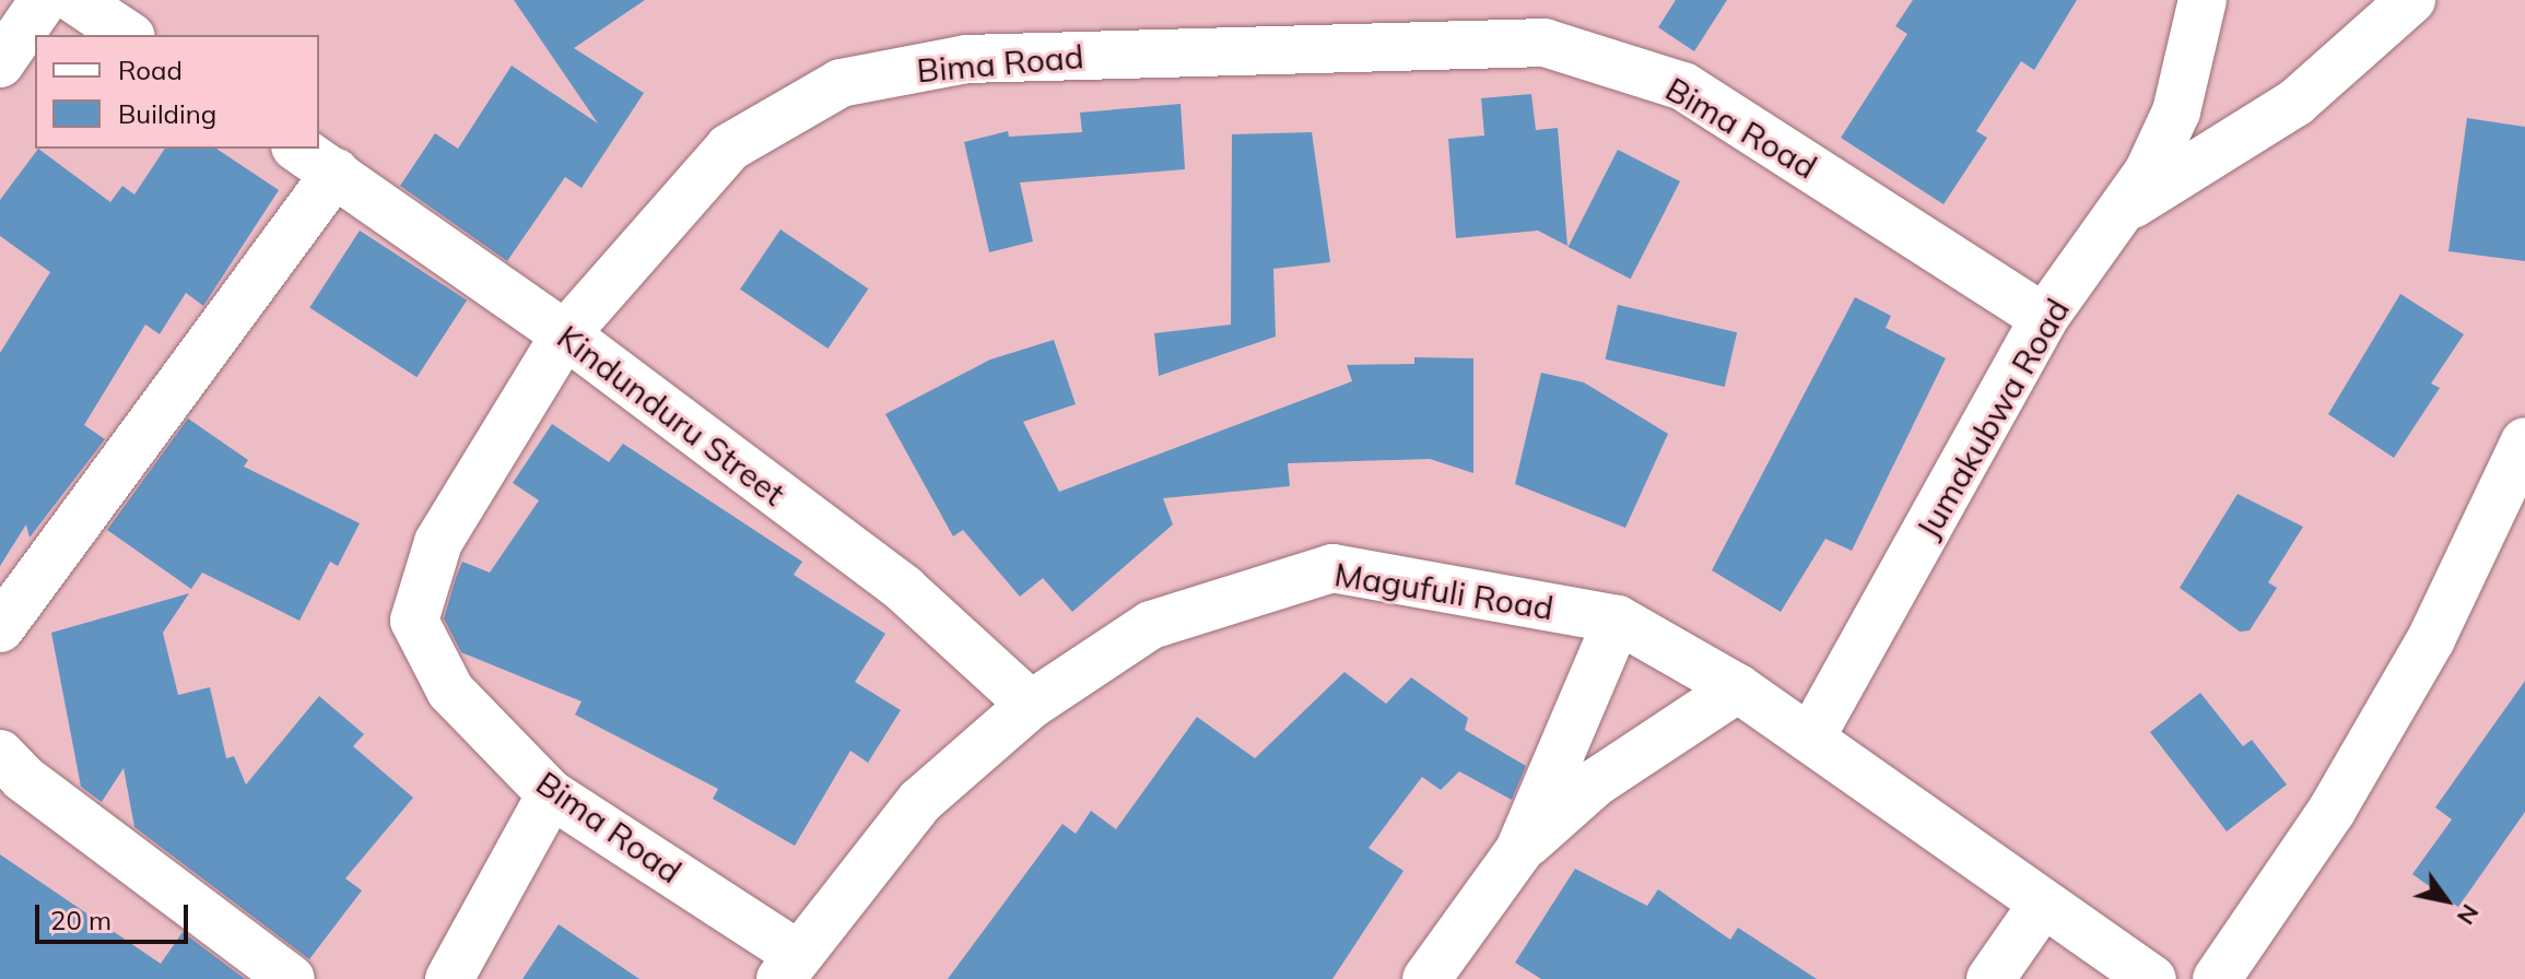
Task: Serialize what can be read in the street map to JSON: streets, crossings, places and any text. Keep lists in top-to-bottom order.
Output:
{
  "streets": {
    "street": [
      "Bima Road",
      "Kindunduru Street",
      "Jumakubwa Road",
      "Magufuli Road"
    ]
  },
  "crossings": [
    ["Bima Road", "Kindunduru Street"],
    ["Bima Road", "Jumakubwa Road"],
    ["Bima Road", "Magufuli Road"],
    ["Kindunduru Street", "Magufuli Road"],
    ["Jumakubwa Road", "Magufuli Road"]
  ],
  "legend": ["Road", "Building"],
  "scale_bar": "20 m",
  "north": "bottom right"
}
